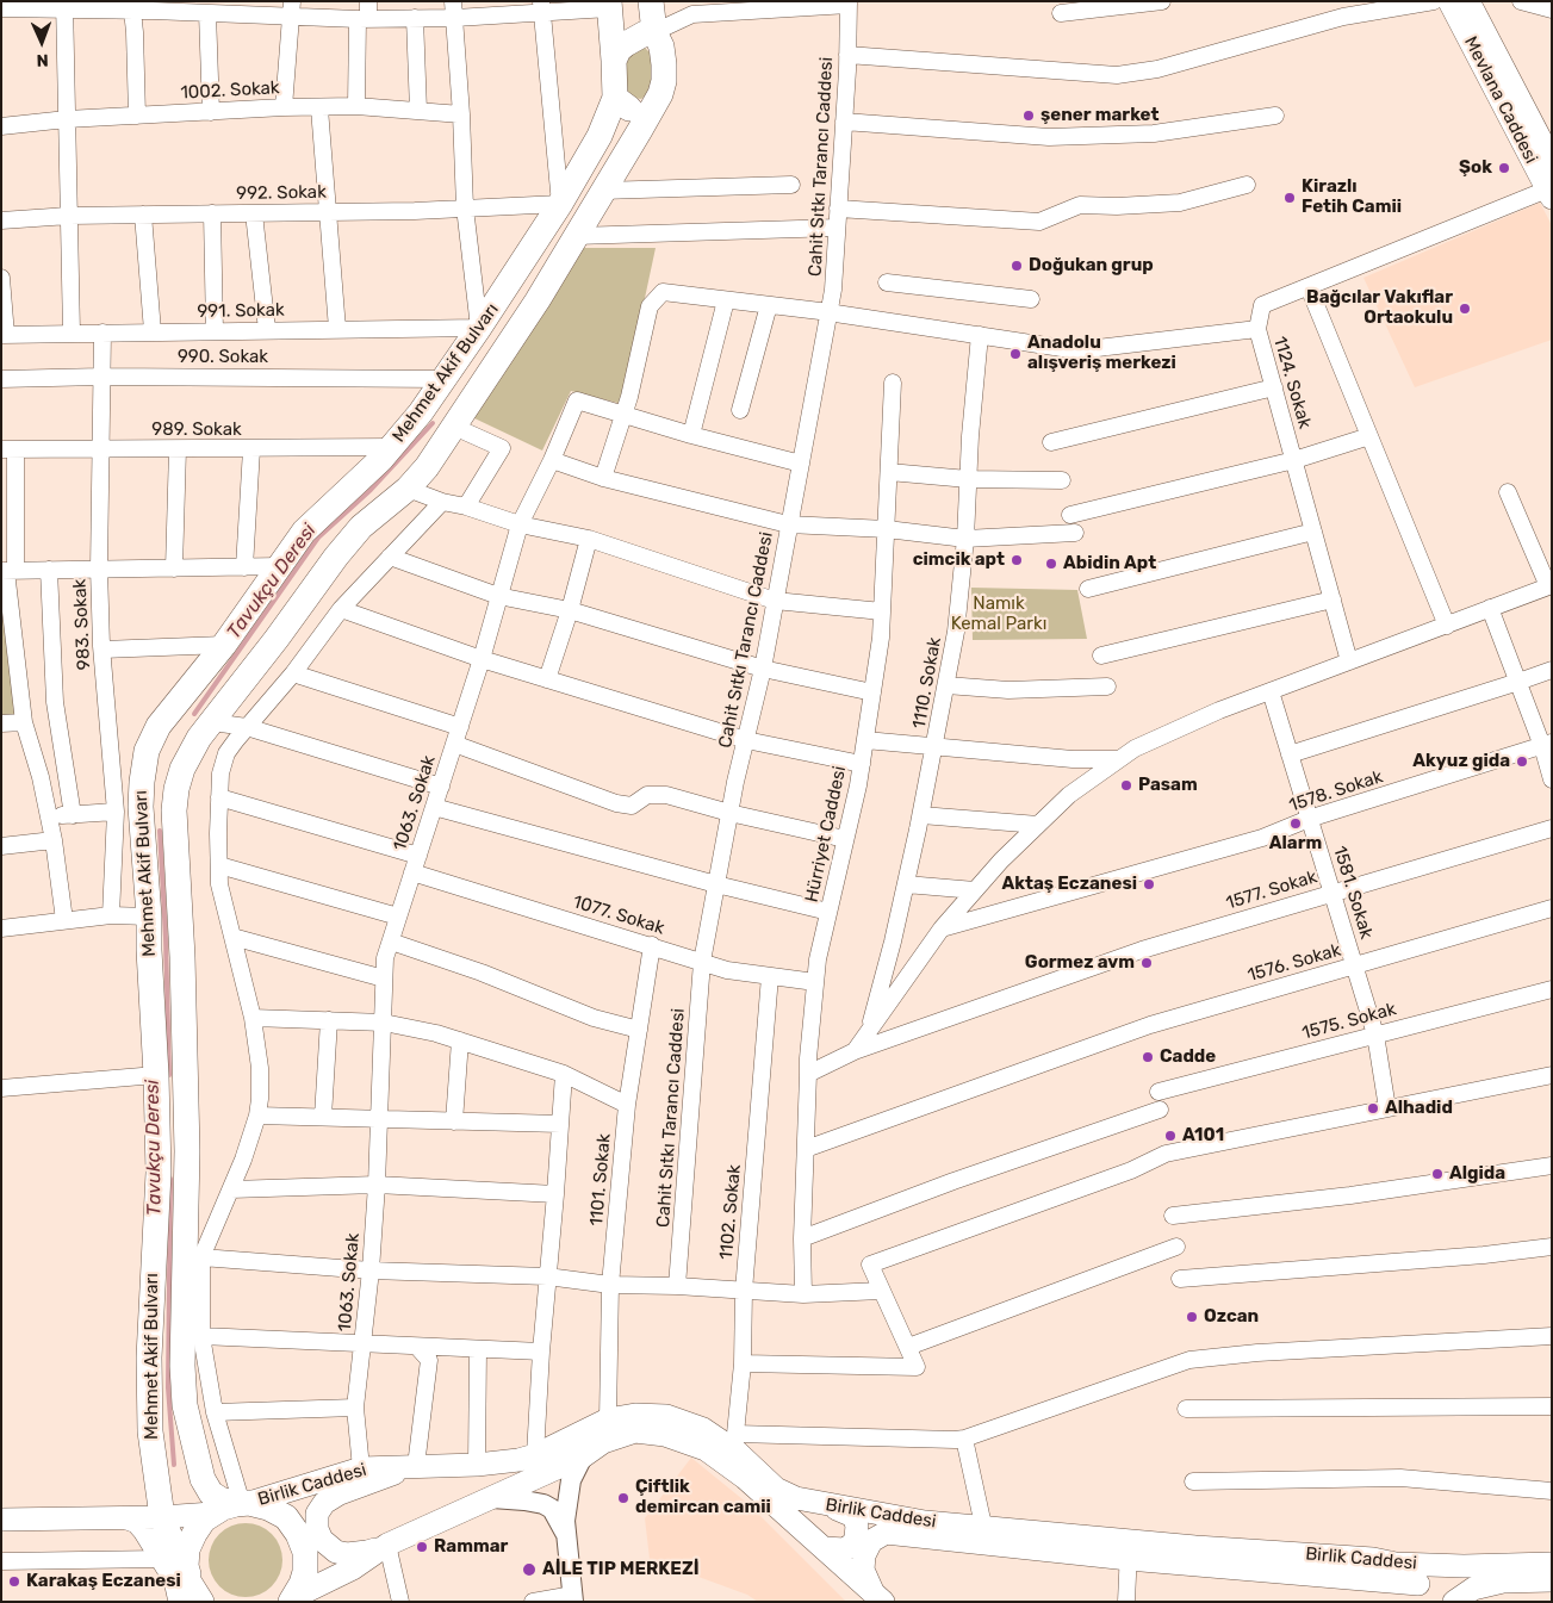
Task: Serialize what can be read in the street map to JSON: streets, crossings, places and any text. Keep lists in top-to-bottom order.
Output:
{
  "streets": {
    "main road": ["Mevlana Caddesi", "Mehmet Akif Bulvarı", "Birlik Caddesi"],
    "street": [
      "1002. Sokak",
      "Cahit Sıtkı Tarancı Caddesi",
      "992. Sokak",
      "991. Sokak",
      "990. Sokak",
      "1124. Sokak",
      "989. Sokak",
      "983. Sokak",
      "1110. Sokak",
      "1578. Sokak",
      "1063. Sokak",
      "Hürriyet Caddesi",
      "1577. Sokak",
      "1581. Sokak",
      "1077. Sokak",
      "1576. Sokak",
      "1575. Sokak",
      "1101. Sokak",
      "1102. Sokak"
    ]
  },
  "crossings": [
    ["Mevlana Caddesi", "1124. Sokak"],
    ["Cahit Sıtkı Tarancı Caddesi", "1063. Sokak"],
    ["Cahit Sıtkı Tarancı Caddesi", "1077. Sokak"],
    ["992. Sokak", "Mehmet Akif Bulvarı"],
    ["991. Sokak", "Mehmet Akif Bulvarı"],
    ["991. Sokak", "983. Sokak"],
    ["990. Sokak", "Mehmet Akif Bulvarı"],
    ["990. Sokak", "983. Sokak"],
    ["Mehmet Akif Bulvarı", "989. Sokak"],
    ["Mehmet Akif Bulvarı", "Birlik Caddesi"],
    ["989. Sokak", "983. Sokak"],
    ["1578. Sokak", "1581. Sokak"],
    ["1063. Sokak", "1077. Sokak"],
    ["1063. Sokak", "Birlik Caddesi"],
    ["Hürriyet Caddesi", "1577. Sokak"],
    ["Hürriyet Caddesi", "1077. Sokak"],
    ["Hürriyet Caddesi", "1576. Sokak"],
    ["1577. Sokak", "1581. Sokak"],
    ["1581. Sokak", "1576. Sokak"],
    ["1581. Sokak", "1575. Sokak"],
    ["1077. Sokak", "1101. Sokak"],
    ["1077. Sokak", "1102. Sokak"],
    ["1101. Sokak", "Birlik Caddesi"],
    ["1102. Sokak", "Birlik Caddesi"]
  ],
  "water": ["Tavukçu Deresi"],
  "parks": ["Namık Kemal Parkı"],
  "places": [
    "şener market",
    "Şok",
    "Kirazlı Fetih Camii",
    "Doğukan grup",
    "Bağcılar Vakıflar Ortaokulu",
    "Anadolu alışveriş merkezi",
    "cimcik apt",
    "Abidin Apt",
    "Akyuz gida",
    "Pasam",
    "Alarm",
    "Aktaş Eczanesi",
    "Gormez avm",
    "Cadde",
    "Alhadid",
    "A101",
    "Algida",
    "Ozcan",
    "Çiftlik demircan camii",
    "Rammar",
    "AİLE TIP MERKEZİ",
    "Karakaş Eczanesi"
  ],
  "north": "bottom"
}
